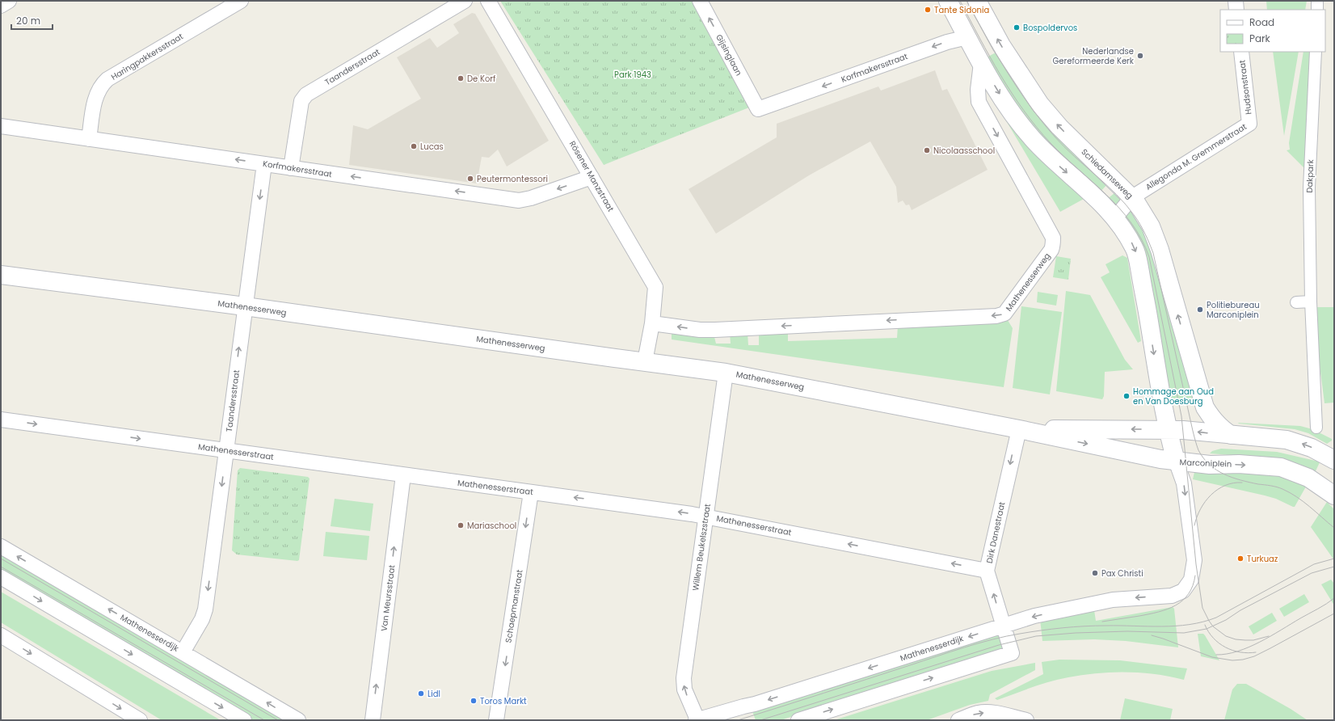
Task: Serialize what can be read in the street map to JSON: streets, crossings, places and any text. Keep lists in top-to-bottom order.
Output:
{
  "streets": {
    "street": [
      "Gijsinglaan",
      "Haringpakkersstraat",
      "Taandersstraat",
      "Korfmakersstraat",
      "Hudsonstraat",
      "Allegonda M. Gremmerstraat",
      "Schiedamseweg",
      "Rösener Manzstraat",
      "Dakpark",
      "Mathenesserweg",
      "Mathenesserstraat",
      "Marconiplein",
      "Dirk Danestraat",
      "Willem Beukelszstraat",
      "Van Meursstraat",
      "Schaepmanstraat",
      "Mathenesserdijk"
    ]
  },
  "crossings": [
    ["Gijsinglaan", "Korfmakersstraat"],
    ["Haringpakkersstraat", "Korfmakersstraat"],
    ["Taandersstraat", "Korfmakersstraat"],
    ["Taandersstraat", "Mathenesserweg"],
    ["Taandersstraat", "Mathenesserstraat"],
    ["Taandersstraat", "Mathenesserdijk"],
    ["Korfmakersstraat", "Schiedamseweg"],
    ["Korfmakersstraat", "Rösener Manzstraat"],
    ["Hudsonstraat", "Allegonda M. Gremmerstraat"],
    ["Allegonda M. Gremmerstraat", "Schiedamseweg"],
    ["Rösener Manzstraat", "Mathenesserweg"],
    ["Mathenesserweg", "Marconiplein"],
    ["Mathenesserweg", "Dirk Danestraat"],
    ["Mathenesserweg", "Willem Beukelszstraat"],
    ["Mathenesserstraat", "Dirk Danestraat"],
    ["Mathenesserstraat", "Willem Beukelszstraat"],
    ["Mathenesserstraat", "Van Meursstraat"],
    ["Mathenesserstraat", "Schaepmanstraat"],
    ["Marconiplein", "Mathenesserdijk"],
    ["Dirk Danestraat", "Mathenesserdijk"],
    ["Willem Beukelszstraat", "Mathenesserdijk"]
  ],
  "one_way": [
    "Gijsinglaan",
    "Korfmakersstraat",
    "Willem Beukelszstraat",
    "Van Meursstraat",
    "Schaepmanstraat",
    "Mathenesserdijk"
  ],
  "parks": ["Park 1943"],
  "places": [
    "Tante Sidonia",
    "Bospoldervos",
    "Nederlandse Gereformeerde Kerk",
    "De Korf",
    "Lucas",
    "Nicolaasschool",
    "Peutermontessori",
    "Politiebureau Marconiplein",
    "Hommage aan Oud en Van Doesburg",
    "Mariaschool",
    "Turkuaz",
    "Pax Christi",
    "Lidl",
    "Toros Markt"
  ],
  "legend": ["Road", "Park"],
  "scale_bar": "20 m"
}
